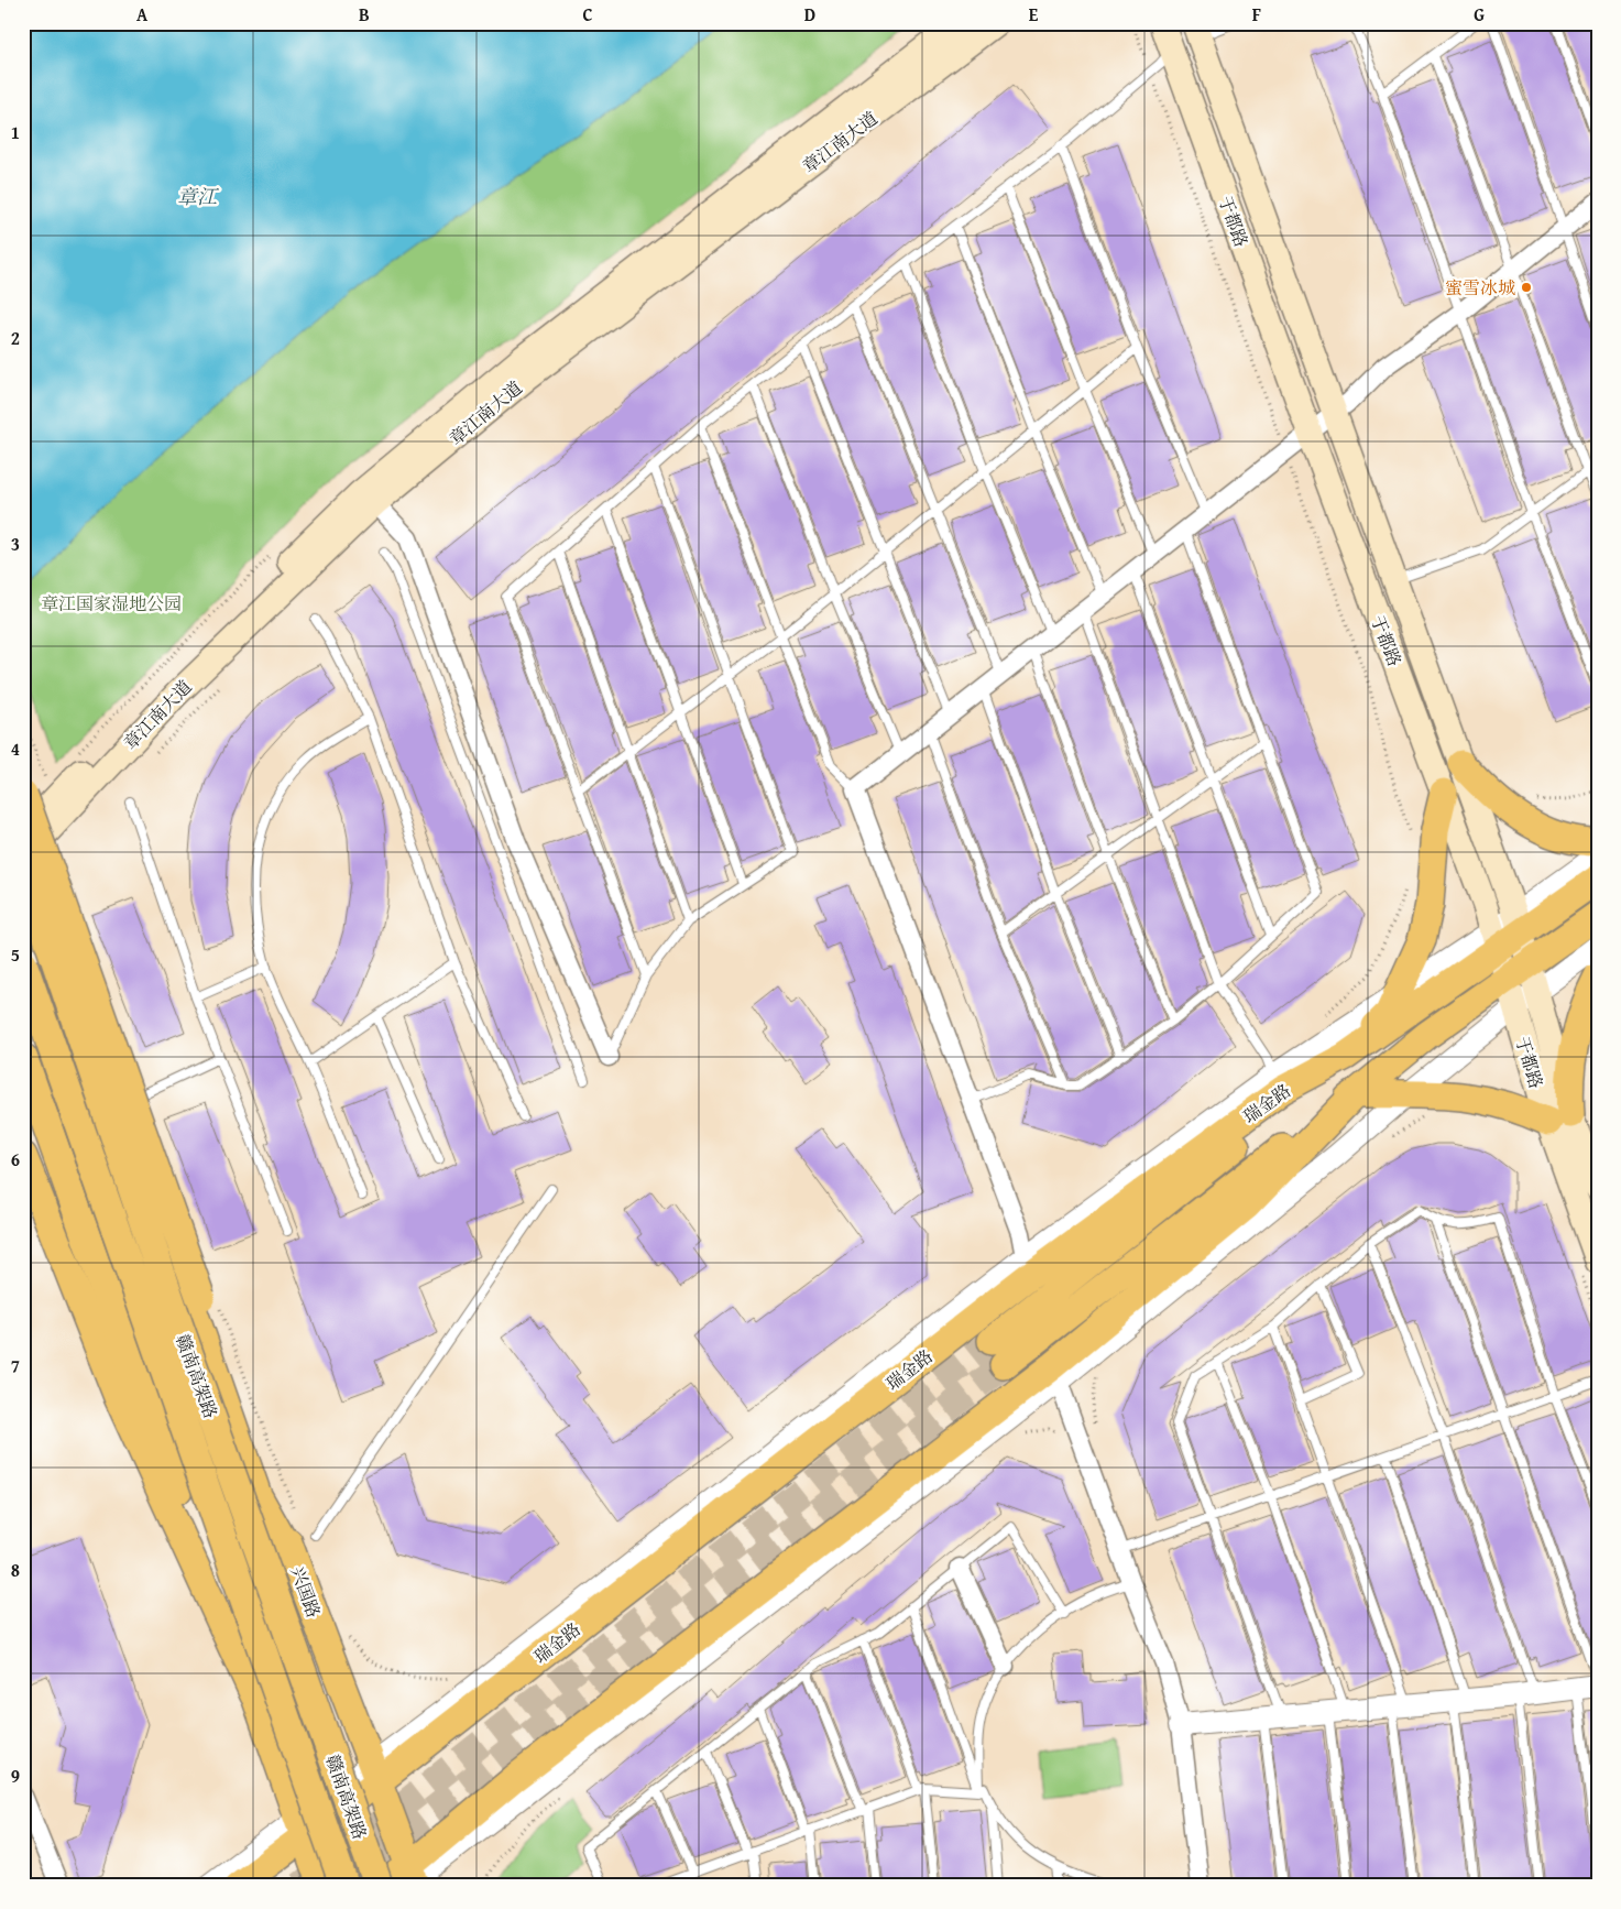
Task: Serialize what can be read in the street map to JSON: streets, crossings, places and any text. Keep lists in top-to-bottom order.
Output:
{
  "streets": {
    "highway": ["赣南高架路"],
    "main road": [
      "章江南大道",
      "于都路",
      "瑞金路",
      "兴国路"
    ]
  },
  "crossings": [
    ["章江南大道", "赣南高架路"],
    ["于都路", "瑞金路"],
    ["瑞金路", "兴国路"]
  ],
  "water": ["章江"],
  "parks": ["章江国家湿地公园"],
  "places": ["蜜雪冰城"],
  "grid": {
    "columns": [
      "A",
      "B",
      "C",
      "D",
      "E",
      "F",
      "G"
    ],
    "rows": [
      "1",
      "2",
      "3",
      "4",
      "5",
      "6",
      "7",
      "8",
      "9"
    ]
  }
}
